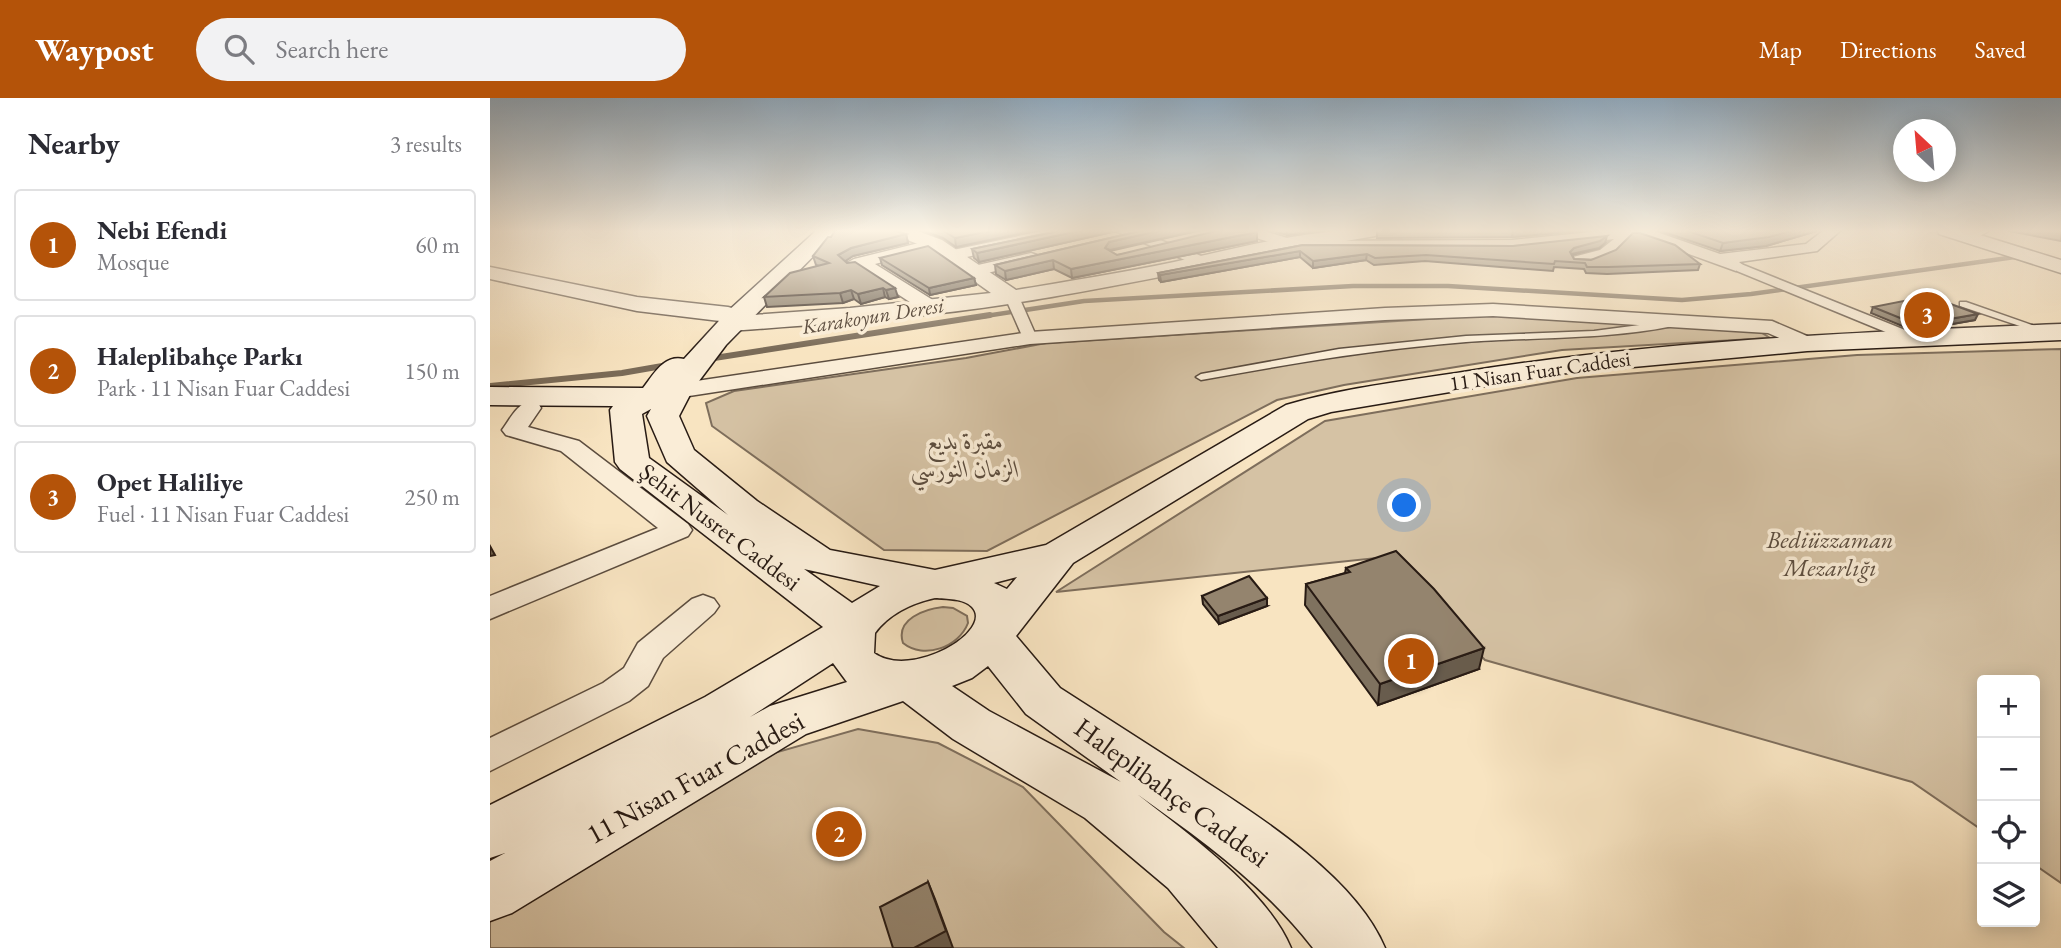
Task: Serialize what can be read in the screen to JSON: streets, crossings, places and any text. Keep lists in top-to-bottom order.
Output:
{
  "streets": {
    "main road": ["11 Nisan Fuar Caddesi", "Şehit Nusret Caddesi", "Haleplibahçe Caddesi"]
  },
  "crossings": [
    ["11 Nisan Fuar Caddesi", "Şehit Nusret Caddesi"],
    ["11 Nisan Fuar Caddesi", "Haleplibahçe Caddesi"],
    ["Şehit Nusret Caddesi", "Haleplibahçe Caddesi"]
  ],
  "water": ["Karakoyun Deresi"],
  "parks": ["مقبرة بديع الزمان النورسي", "Bediüzzaman Mezarlığı"],
  "north": "top left",
  "page": {
    "header": "Waypost",
    "search": "Search here",
    "nav": ["Map", "Directions", "Saved"],
    "heading": ["Nearby", "3 results"],
    "list": [
      {
        "mark": "1",
        "name": "Nebi Efendi",
        "note": "Mosque",
        "value": "60 m"
      },
      {
        "mark": "2",
        "name": "Haleplibahçe Parkı",
        "note": "Park · 11 Nisan Fuar Caddesi",
        "value": "150 m"
      },
      {
        "mark": "3",
        "name": "Opet Haliliye",
        "note": "Fuel · 11 Nisan Fuar Caddesi",
        "value": "250 m"
      }
    ],
    "pins": ["3", "1", "2"],
    "map_buttons": ["+", "−"]
  }
}
